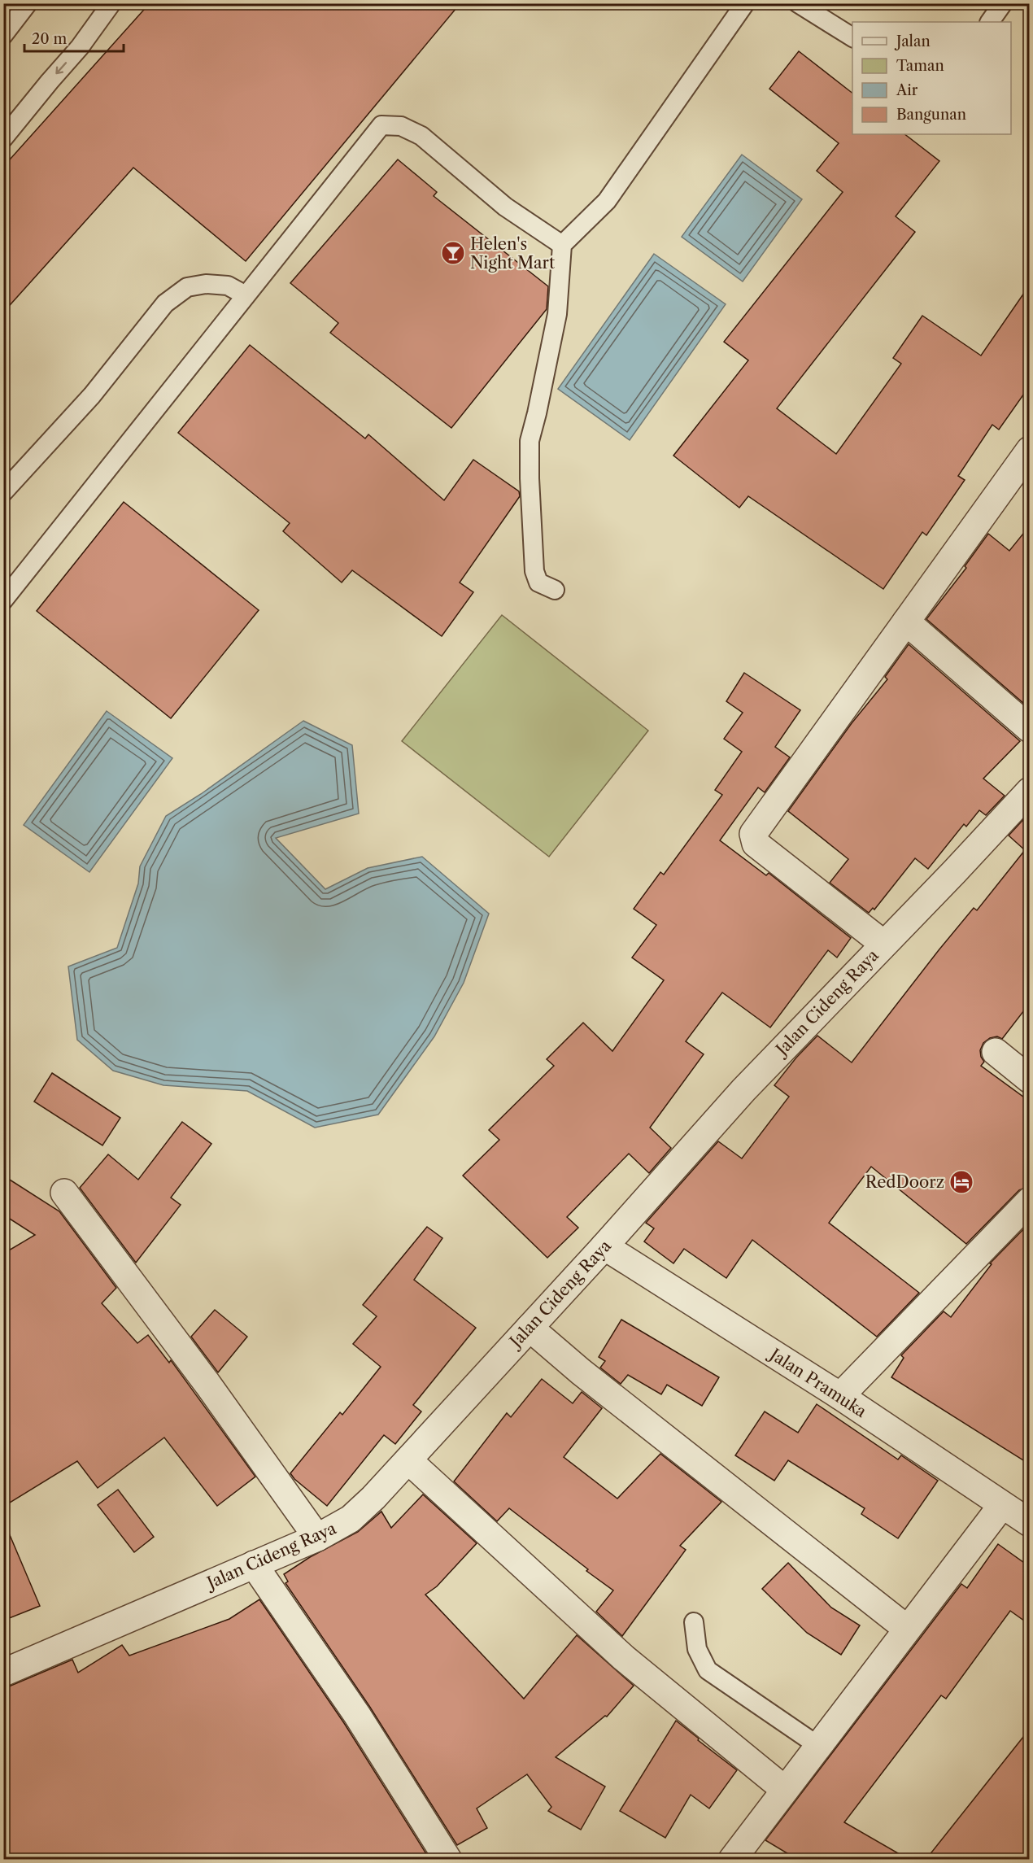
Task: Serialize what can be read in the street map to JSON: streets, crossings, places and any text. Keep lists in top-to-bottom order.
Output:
{
  "streets": {
    "street": ["Jalan Cideng Raya", "Jalan Pramuka"]
  },
  "crossings": [
    ["Jalan Cideng Raya", "Jalan Pramuka"]
  ],
  "places": {
    "bar": ["Helen's Night Mart"],
    "hotel": ["RedDoorz"]
  },
  "legend": [
    "Jalan",
    "Taman",
    "Air",
    "Bangunan"
  ],
  "scale_bar": "20 m"
}
